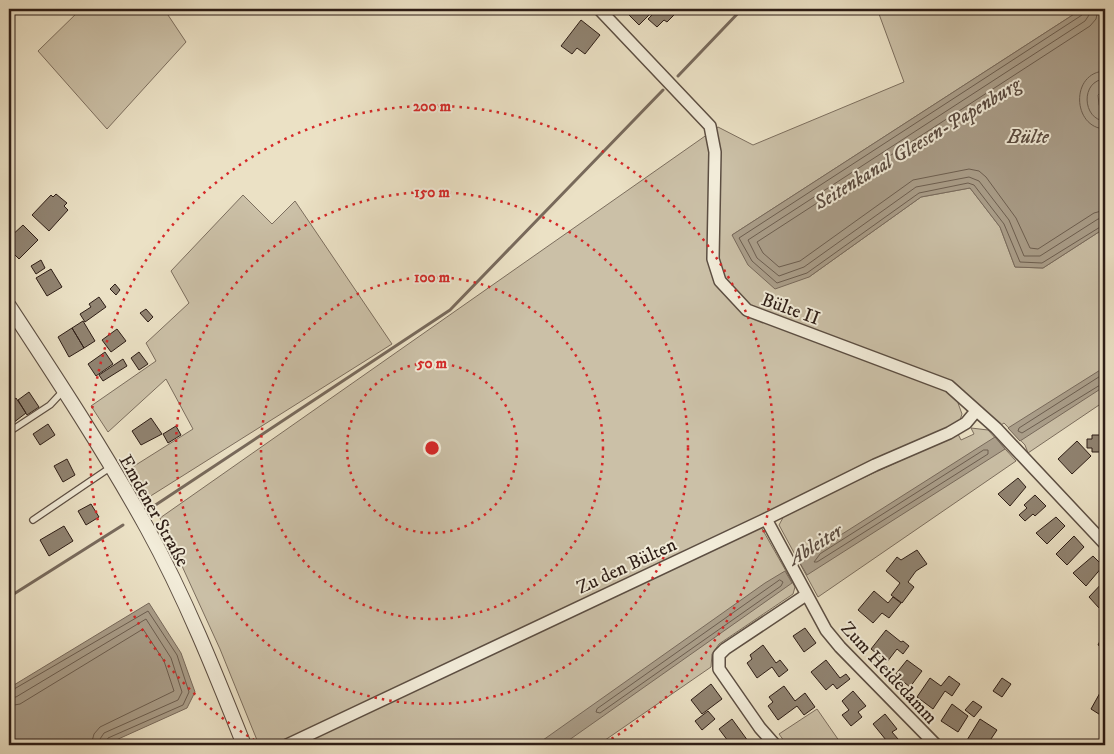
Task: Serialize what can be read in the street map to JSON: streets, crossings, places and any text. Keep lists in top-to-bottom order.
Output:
{
  "streets": {
    "street": [
      "Bülte II",
      "Emdener Straße",
      "Zu den Bülten",
      "Zum Heidedamm"
    ]
  },
  "crossings": [
    ["Bülte II", "Zu den Bülten"],
    ["Zu den Bülten", "Zum Heidedamm"]
  ],
  "water": ["Bülte", "Seitenkanal Gleesen-Papenburg", "Ableiter"],
  "rings": [
    "200 m",
    "150 m",
    "100 m",
    "50 m"
  ]
}
